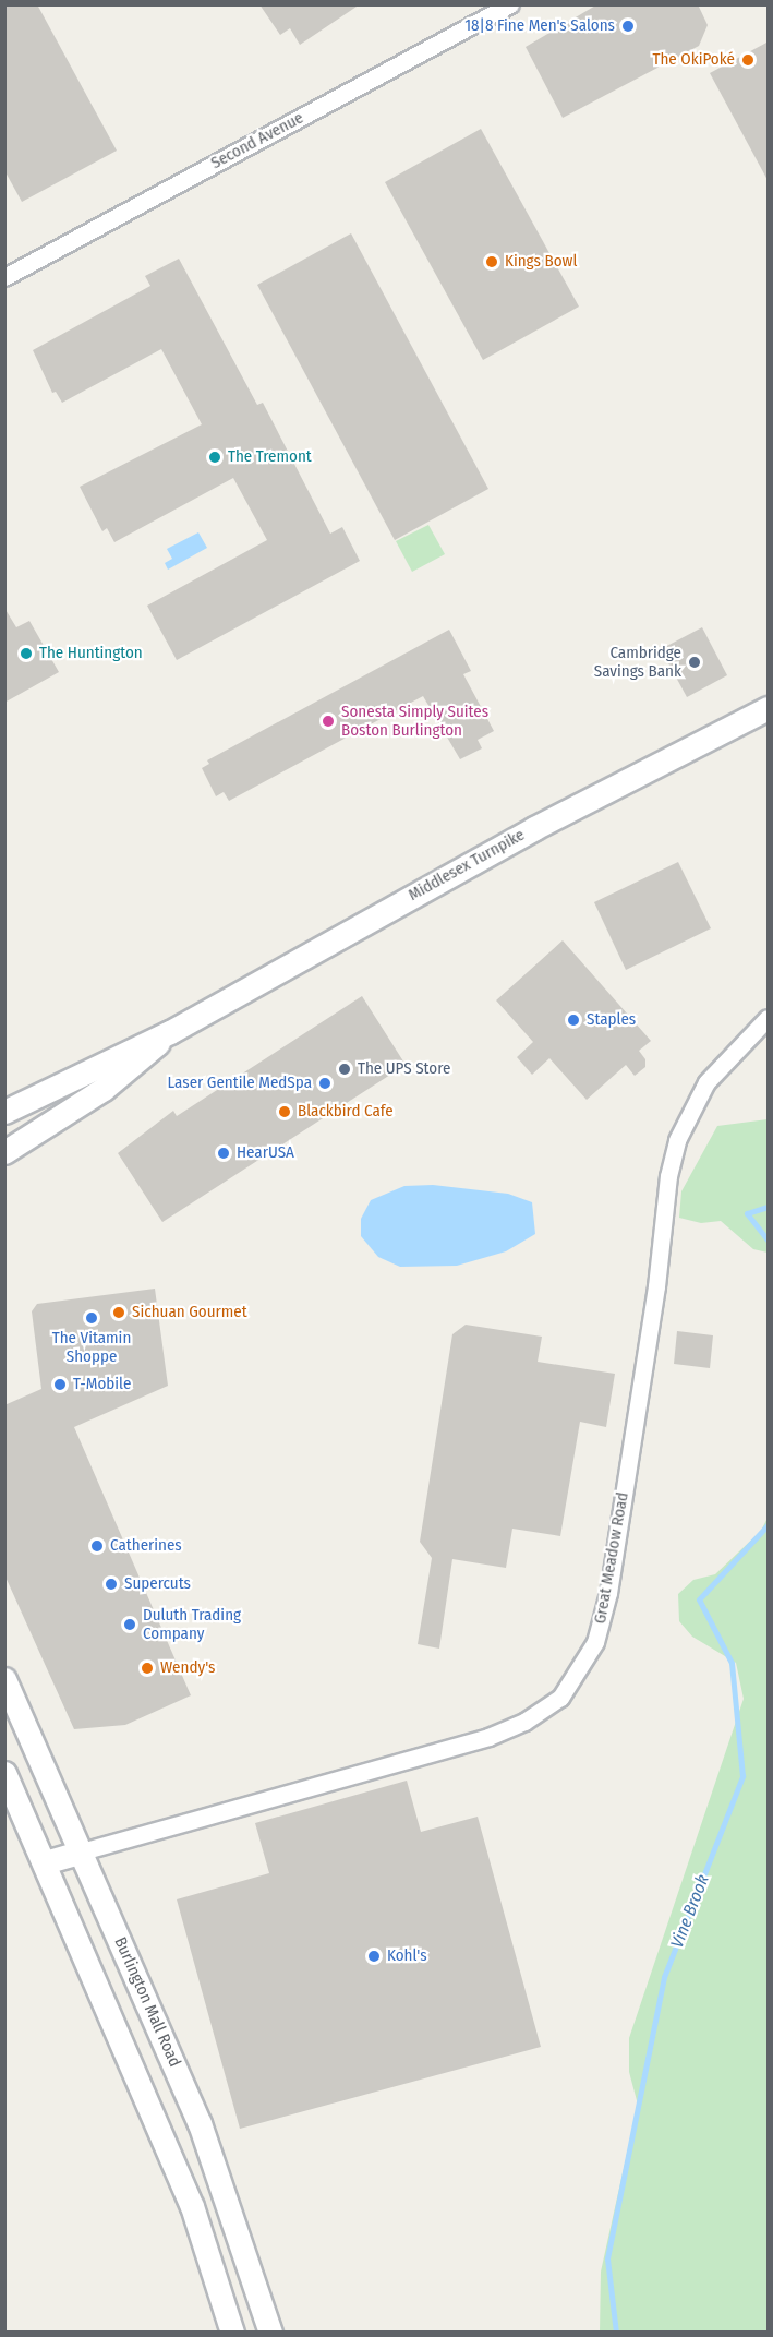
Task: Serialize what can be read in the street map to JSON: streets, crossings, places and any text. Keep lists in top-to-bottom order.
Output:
{
  "streets": {
    "main road": ["Middlesex Turnpike", "Burlington Mall Road"],
    "street": ["Second Avenue", "Great Meadow Road"]
  },
  "crossings": [
    ["Great Meadow Road", "Burlington Mall Road"]
  ],
  "water": ["Vine Brook"],
  "places": [
    "18|8 Fine Men's Salons",
    "The OkiPoké",
    "Kings Bowl",
    "The Tremont",
    "The Huntington",
    "Cambridge Savings Bank",
    "Sonesta Simply Suites Boston Burlington",
    "Staples",
    "The UPS Store",
    "Laser Gentile MedSpa",
    "Blackbird Cafe",
    "HearUSA",
    "Sichuan Gourmet",
    "The Vitamin Shoppe",
    "T-Mobile",
    "Catherines",
    "Supercuts",
    "Duluth Trading Company",
    "Wendy's",
    "Kohl's"
  ]
}
